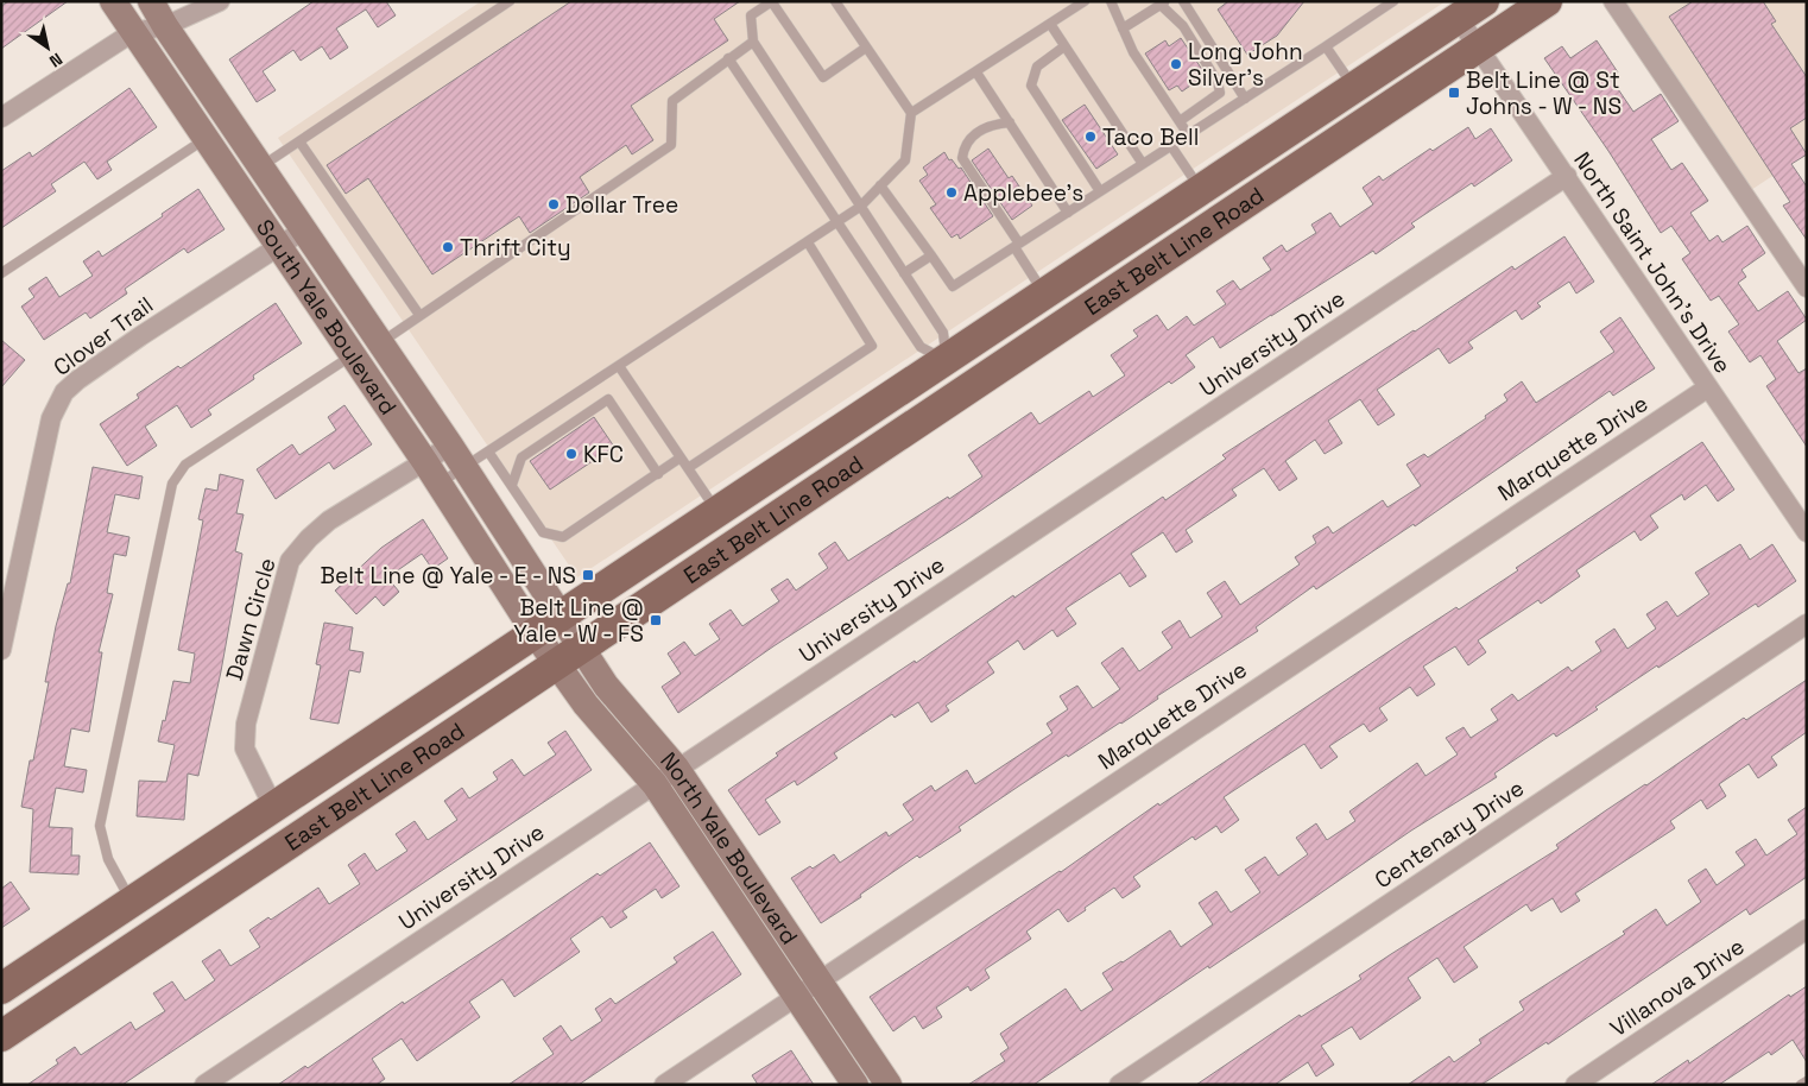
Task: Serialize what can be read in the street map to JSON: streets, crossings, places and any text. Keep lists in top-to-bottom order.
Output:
{
  "streets": {
    "main road": ["East Belt Line Road"],
    "street": [
      "North Saint John's Drive",
      "South Yale Boulevard",
      "Clover Trail",
      "University Drive",
      "Marquette Drive",
      "Dawn Circle",
      "Centenary Drive",
      "North Yale Boulevard",
      "Villanova Drive"
    ]
  },
  "crossings": [
    ["East Belt Line Road", "North Saint John's Drive"],
    ["East Belt Line Road", "South Yale Boulevard"],
    ["East Belt Line Road", "Dawn Circle"],
    ["East Belt Line Road", "North Yale Boulevard"],
    ["North Saint John's Drive", "University Drive"],
    ["North Saint John's Drive", "Marquette Drive"],
    ["South Yale Boulevard", "Clover Trail"],
    ["South Yale Boulevard", "Dawn Circle"],
    ["South Yale Boulevard", "North Yale Boulevard"],
    ["University Drive", "North Yale Boulevard"],
    ["Marquette Drive", "North Yale Boulevard"]
  ],
  "places": {
    "other": [
      "Long John Silver's",
      "Taco Bell",
      "Applebee's",
      "Dollar Tree",
      "Thrift City",
      "KFC"
    ],
    "transit": ["Belt Line @ St Johns - W - NS", "Belt Line @ Yale - E - NS", "Belt Line @ Yale - W - FS"]
  },
  "north": "bottom right"
}
